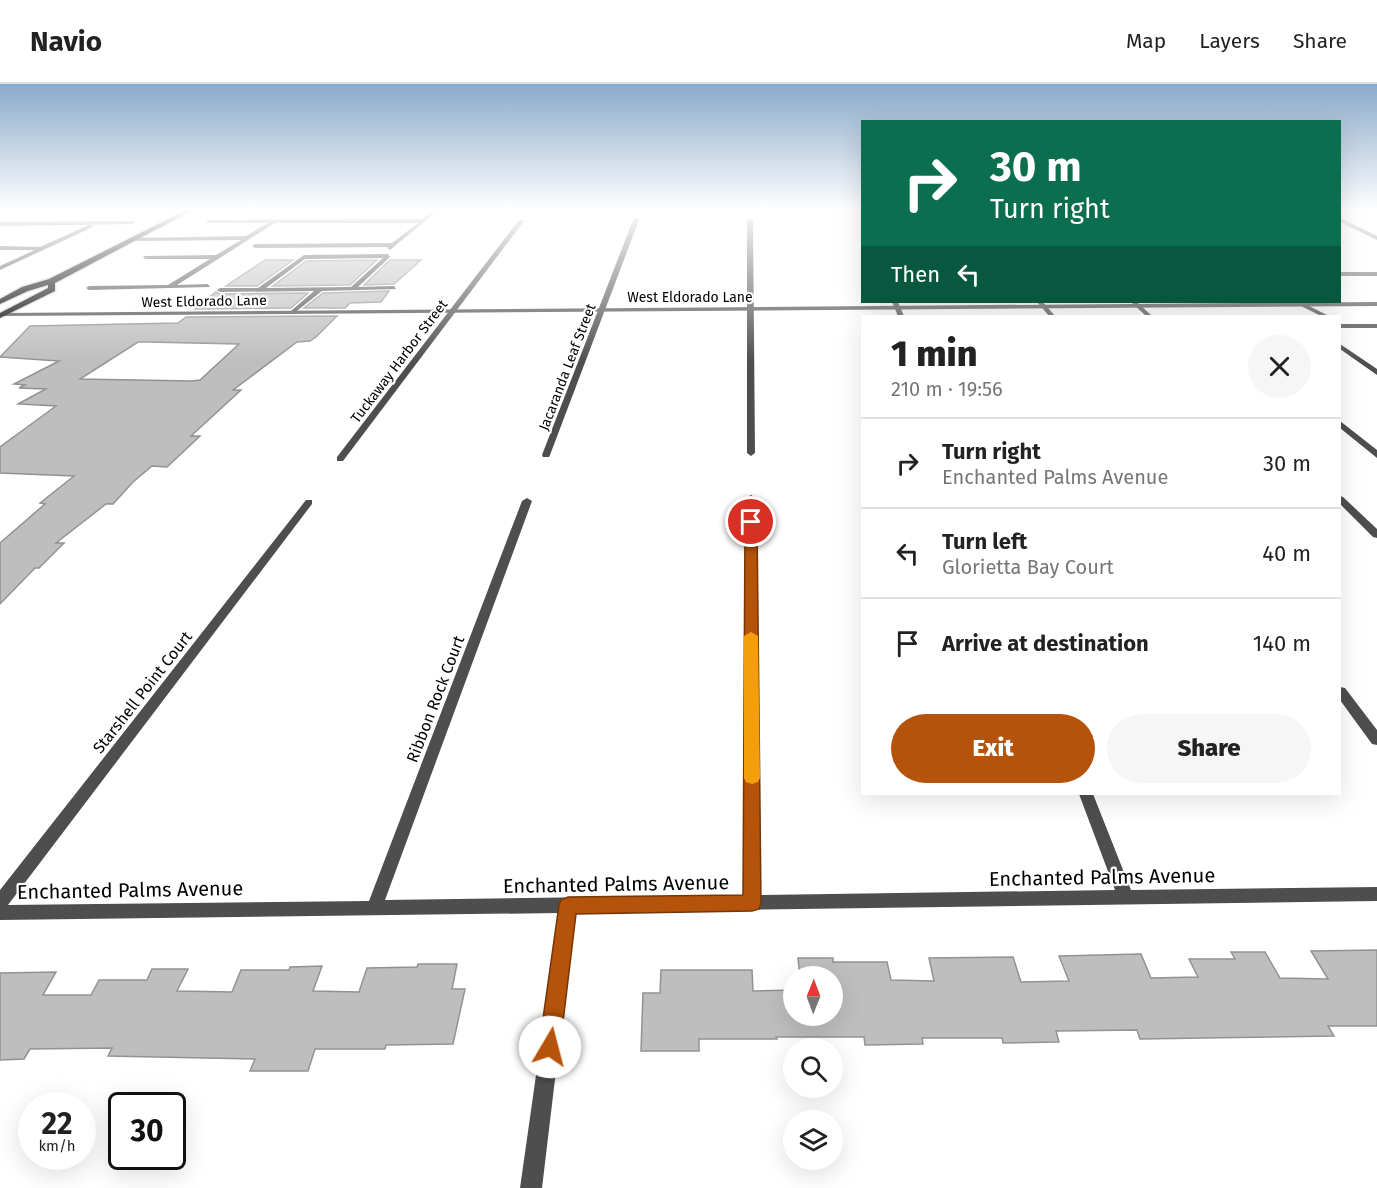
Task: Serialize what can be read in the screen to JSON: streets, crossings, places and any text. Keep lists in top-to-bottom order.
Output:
{
  "streets": {
    "street": [
      "West Eldorado Lane",
      "Tuckaway Harbor Street",
      "Jacaranda Leaf Street",
      "Starshell Point Court",
      "Ribbon Rock Court",
      "Enchanted Palms Avenue"
    ]
  },
  "crossings": [
    ["West Eldorado Lane", "Tuckaway Harbor Street"],
    ["West Eldorado Lane", "Jacaranda Leaf Street"],
    ["Ribbon Rock Court", "Enchanted Palms Avenue"]
  ],
  "north": "top",
  "page": {
    "header": "Navio",
    "nav": ["Map", "Layers", "Share"],
    "turn": ["30 m", "Turn right"],
    "then": "Then",
    "heading": ["1 min", "210 m · 19:56"],
    "list": [
      {
        "name": "Turn right",
        "note": "Enchanted Palms Avenue",
        "value": "30 m"
      },
      {
        "name": "Turn left",
        "note": "Glorietta Bay Court",
        "value": "40 m"
      },
      {
        "name": "Arrive at destination",
        "value": "140 m"
      }
    ],
    "buttons": ["Exit", "Share"],
    "speed": "22 km/h",
    "limit": "30"
  }
}
